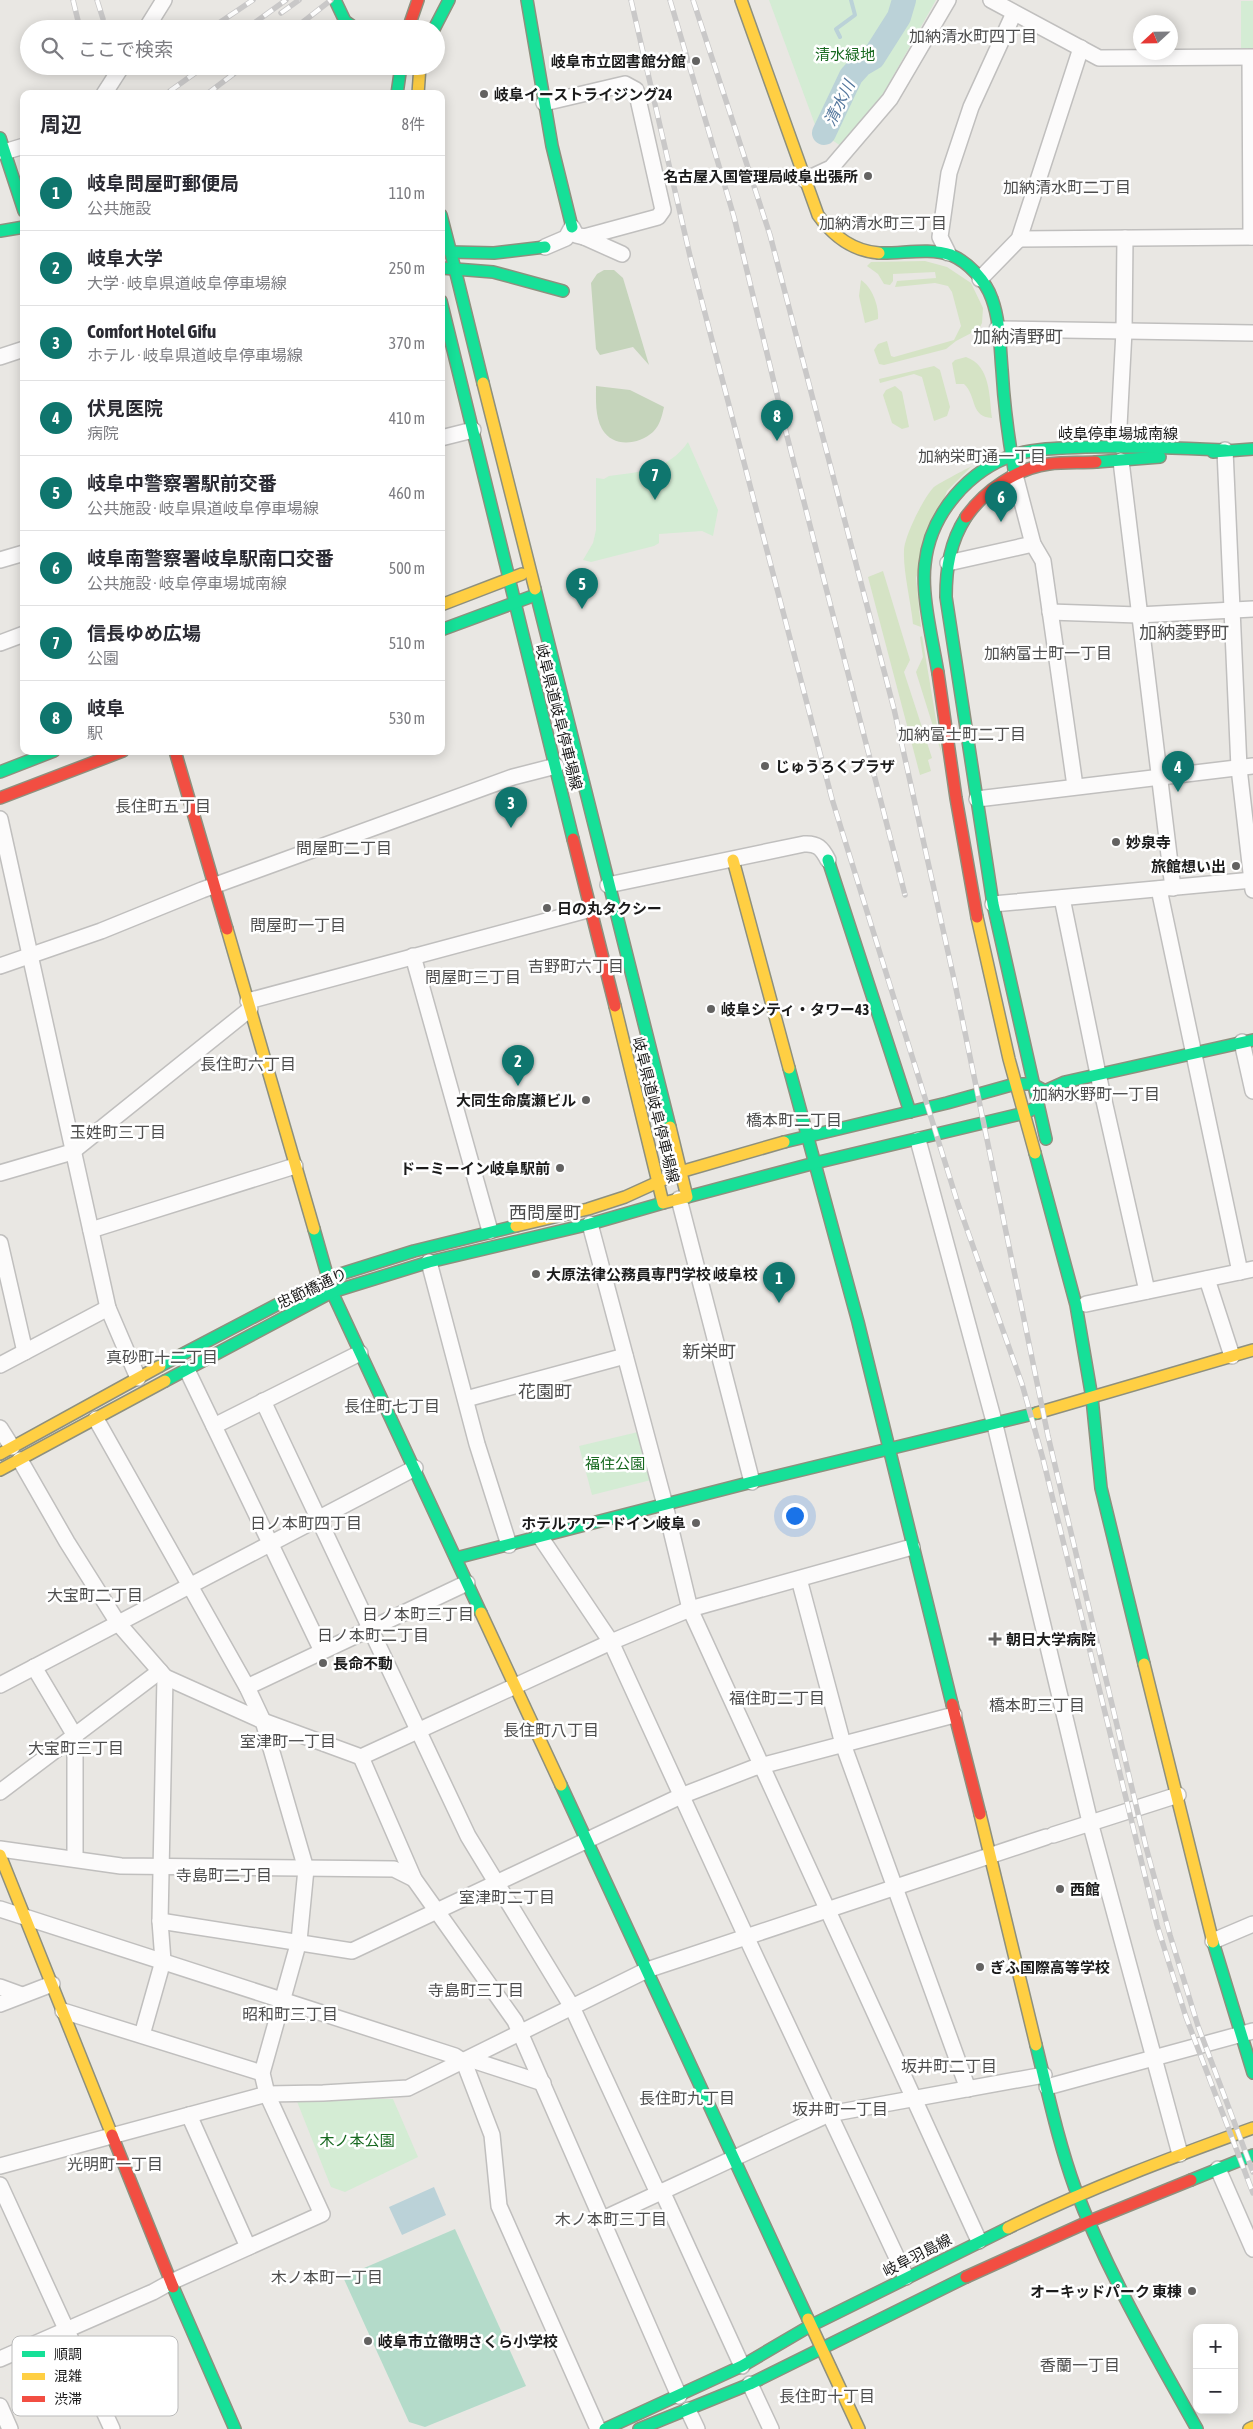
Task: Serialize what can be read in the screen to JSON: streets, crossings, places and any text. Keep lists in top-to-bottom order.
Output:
{
  "streets": {
    "main road": [
      "岐阜停車場城南線",
      "岐阜県道岐阜停車場線",
      "忠節橋通り",
      "岐阜羽島線"
    ]
  },
  "crossings": [
    ["岐阜停車場城南線", "忠節橋通り"],
    ["岐阜県道岐阜停車場線", "忠節橋通り"]
  ],
  "districts": [
    "加納清水町四丁目",
    "加納清水町二丁目",
    "加納清水町三丁目",
    "加納清野町",
    "加納栄町通一丁目",
    "加納菱野町",
    "加納富士町一丁目",
    "加納富士町二丁目",
    "長住町五丁目",
    "問屋町二丁目",
    "問屋町一丁目",
    "吉野町六丁目",
    "問屋町三丁目",
    "長住町六丁目",
    "加納水野町一丁目",
    "橋本町二丁目",
    "玉姓町三丁目",
    "西問屋町",
    "新栄町",
    "真砂町十二丁目",
    "花園町",
    "長住町七丁目",
    "日ノ本町四丁目",
    "大宝町二丁目",
    "日ノ本町三丁目",
    "日ノ本町二丁目",
    "福住町二丁目",
    "橋本町三丁目",
    "長住町八丁目",
    "室津町一丁目",
    "大宝町三丁目",
    "寺島町二丁目",
    "室津町二丁目",
    "寺島町三丁目",
    "昭和町三丁目",
    "坂井町二丁目",
    "長住町九丁目",
    "坂井町一丁目",
    "光明町一丁目",
    "木ノ本町三丁目",
    "木ノ本町一丁目",
    "香蘭一丁目",
    "長住町十丁目"
  ],
  "water": ["清水川"],
  "parks": ["清水緑地", "福住公園", "木ノ本公園"],
  "places": {
    "other": [
      "岐阜市立図書館分館",
      "岐阜イーストライジング24",
      "名古屋入国管理局岐阜出張所",
      "じゅうろくプラザ",
      "妙泉寺",
      "旅館想い出",
      "日の丸タクシー",
      "岐阜シティ・タワー43",
      "大同生命廣瀬ビル",
      "ドーミーイン岐阜駅前",
      "大原法律公務員専門学校 岐阜校",
      "ホテルアワードイン岐阜",
      "長命不動",
      "西館",
      "ぎふ国際高等学校",
      "オーキッドパーク 東棟",
      "岐阜市立徹明さくら小学校"
    ],
    "health": ["朝日大学病院"]
  },
  "legend": ["順調", "混雑", "渋滞"],
  "north": "left",
  "page": {
    "search": "ここで検索",
    "heading": ["周辺", "8件"],
    "list": [
      {
        "mark": "1",
        "name": "岐阜問屋町郵便局",
        "note": "公共施設",
        "value": "110 m"
      },
      {
        "mark": "2",
        "name": "岐阜大学",
        "note": "大学 · 岐阜県道岐阜停車場線",
        "value": "250 m"
      },
      {
        "mark": "3",
        "name": "Comfort Hotel Gifu",
        "note": "ホテル · 岐阜県道岐阜停車場線",
        "value": "370 m"
      },
      {
        "mark": "4",
        "name": "伏見医院",
        "note": "病院",
        "value": "410 m"
      },
      {
        "mark": "5",
        "name": "岐阜中警察署駅前交番",
        "note": "公共施設 · 岐阜県道岐阜停車場線",
        "value": "460 m"
      },
      {
        "mark": "6",
        "name": "岐阜南警察署岐阜駅南口交番",
        "note": "公共施設 · 岐阜停車場城南線",
        "value": "500 m"
      },
      {
        "mark": "7",
        "name": "信長ゆめ広場",
        "note": "公園",
        "value": "510 m"
      },
      {
        "mark": "8",
        "name": "岐阜",
        "note": "駅",
        "value": "530 m"
      }
    ],
    "pins": [
      "8",
      "7",
      "6",
      "5",
      "4",
      "3",
      "2",
      "1"
    ],
    "map_buttons": ["+", "−"]
  }
}
